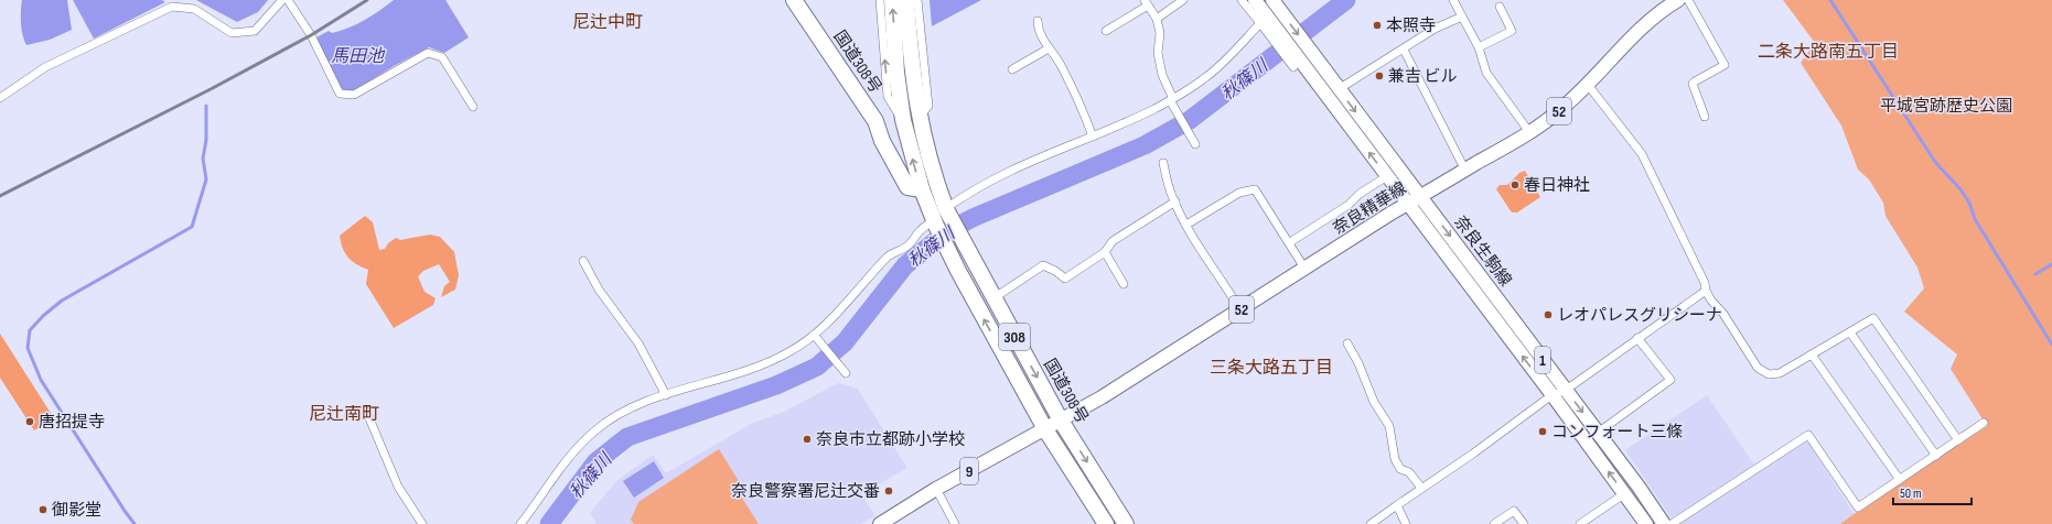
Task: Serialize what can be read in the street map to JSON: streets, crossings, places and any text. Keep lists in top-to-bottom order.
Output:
{
  "streets": {
    "highway": ["国道308号", "308"],
    "main road": [
      "52",
      "奈良精華線",
      "奈良生駒線",
      "1",
      "9"
    ]
  },
  "crossings": [
    ["国道308号", "奈良精華線"],
    ["国道308号", "308"],
    ["国道308号", "9"],
    ["奈良精華線", "奈良生駒線"],
    ["奈良精華線", "9"],
    ["308", "9"]
  ],
  "districts": [
    "尼辻中町",
    "二条大路南五丁目",
    "三条大路五丁目",
    "尼辻南町"
  ],
  "water": ["馬田池", "秋篠川"],
  "parks": ["平城宮跡歴史公園"],
  "places": [
    "本照寺",
    "兼吉 ビル",
    "春日神社",
    "レオパレスグリシーナ",
    "唐招提寺",
    "コンフォート三條",
    "奈良市立都跡小学校",
    "奈良警察署尼辻交番",
    "御影堂"
  ],
  "scale_bar": "50 m"
}
